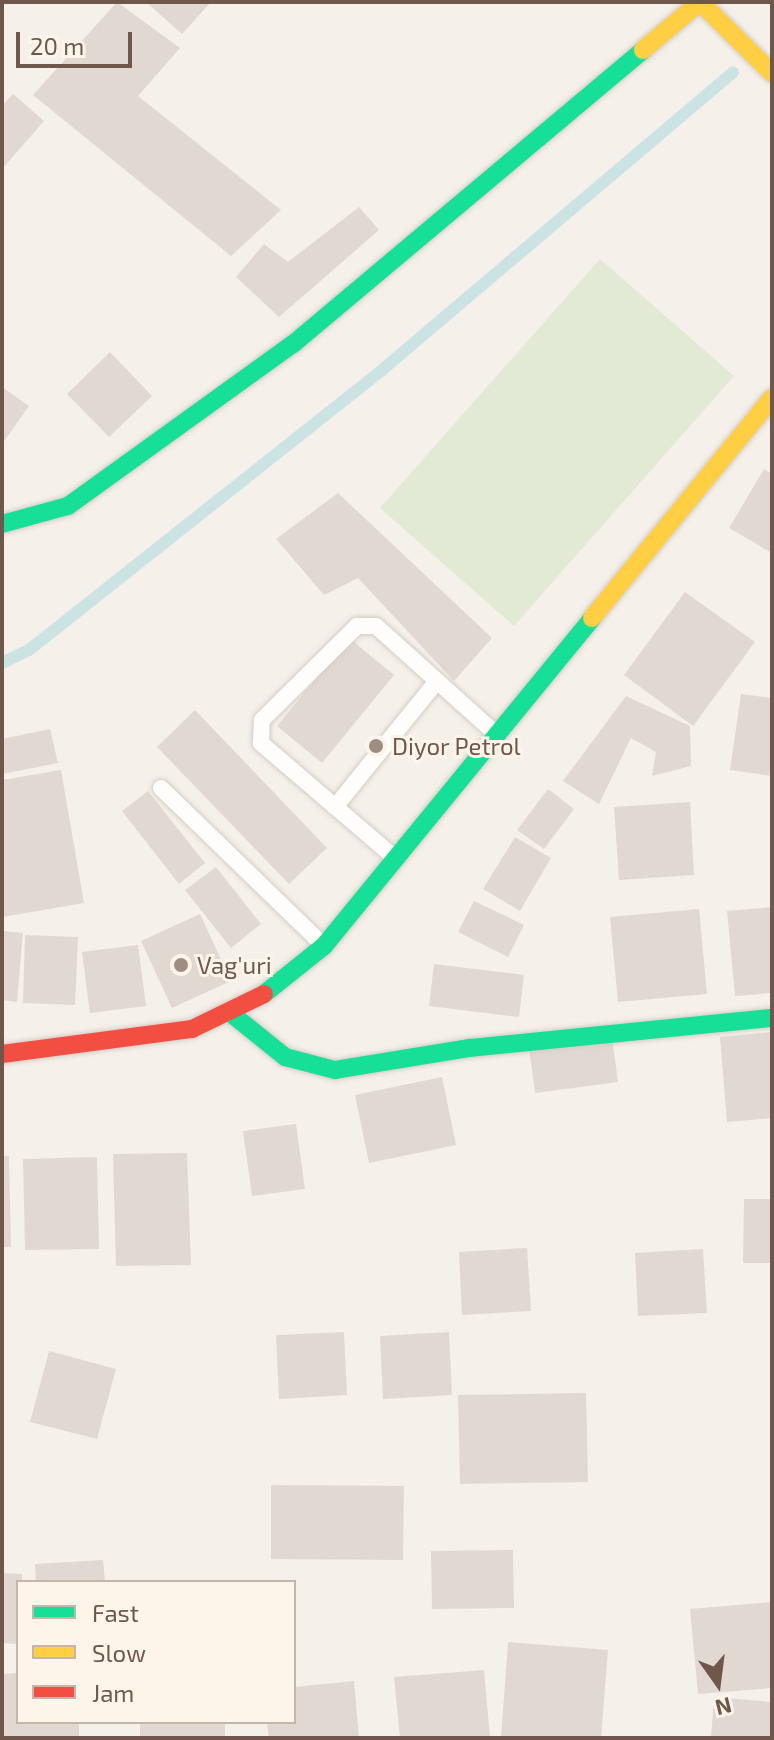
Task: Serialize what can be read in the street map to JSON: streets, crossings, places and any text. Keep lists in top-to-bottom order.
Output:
{
  "places": ["Diyor Petrol", "Vag'uri"],
  "legend": ["Fast", "Slow", "Jam"],
  "scale_bar": "20 m",
  "north": "bottom"
}
